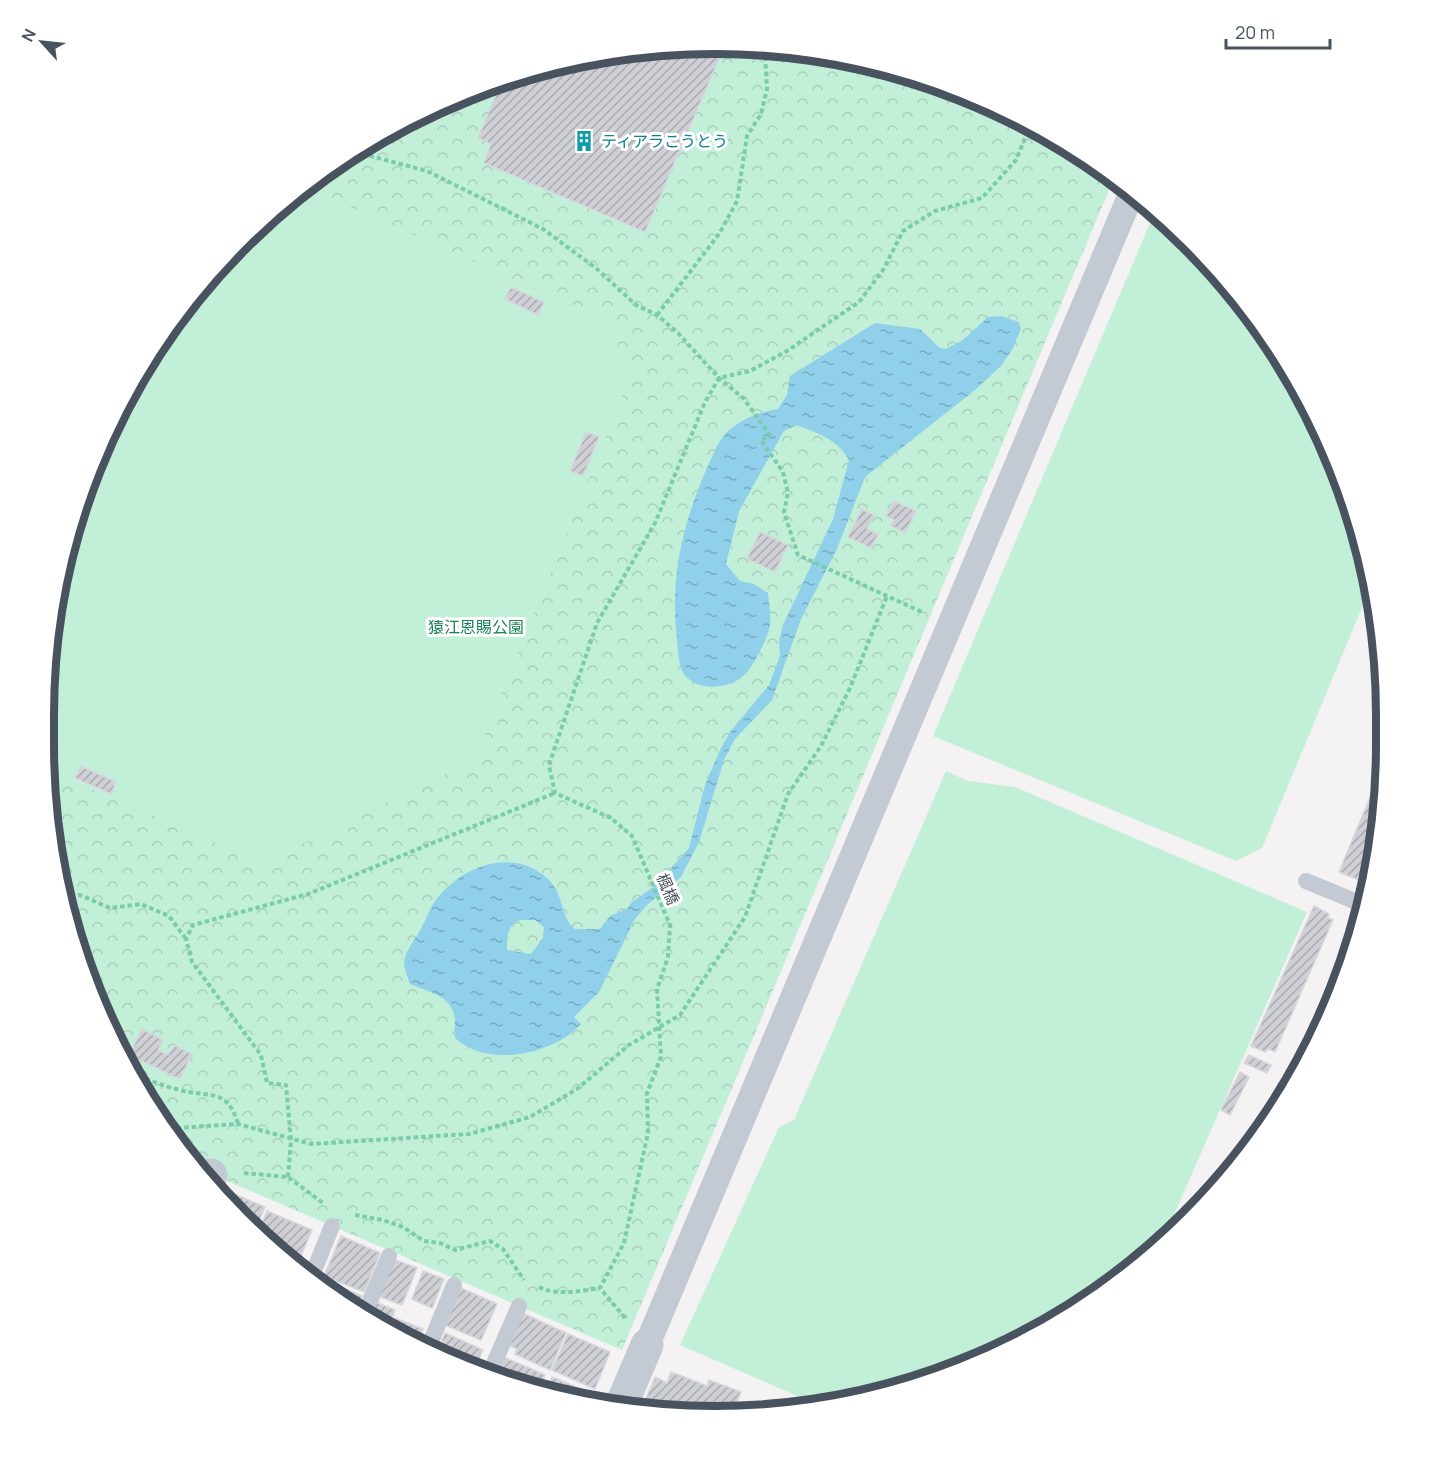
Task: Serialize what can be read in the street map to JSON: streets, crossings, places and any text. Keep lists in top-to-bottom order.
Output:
{
  "streets": {
    "path": ["楓橋"]
  },
  "parks": ["猿江恩賜公園"],
  "places": {
    "building": ["ティアラこうとう"]
  },
  "scale_bar": "20 m",
  "north": "top left"
}
